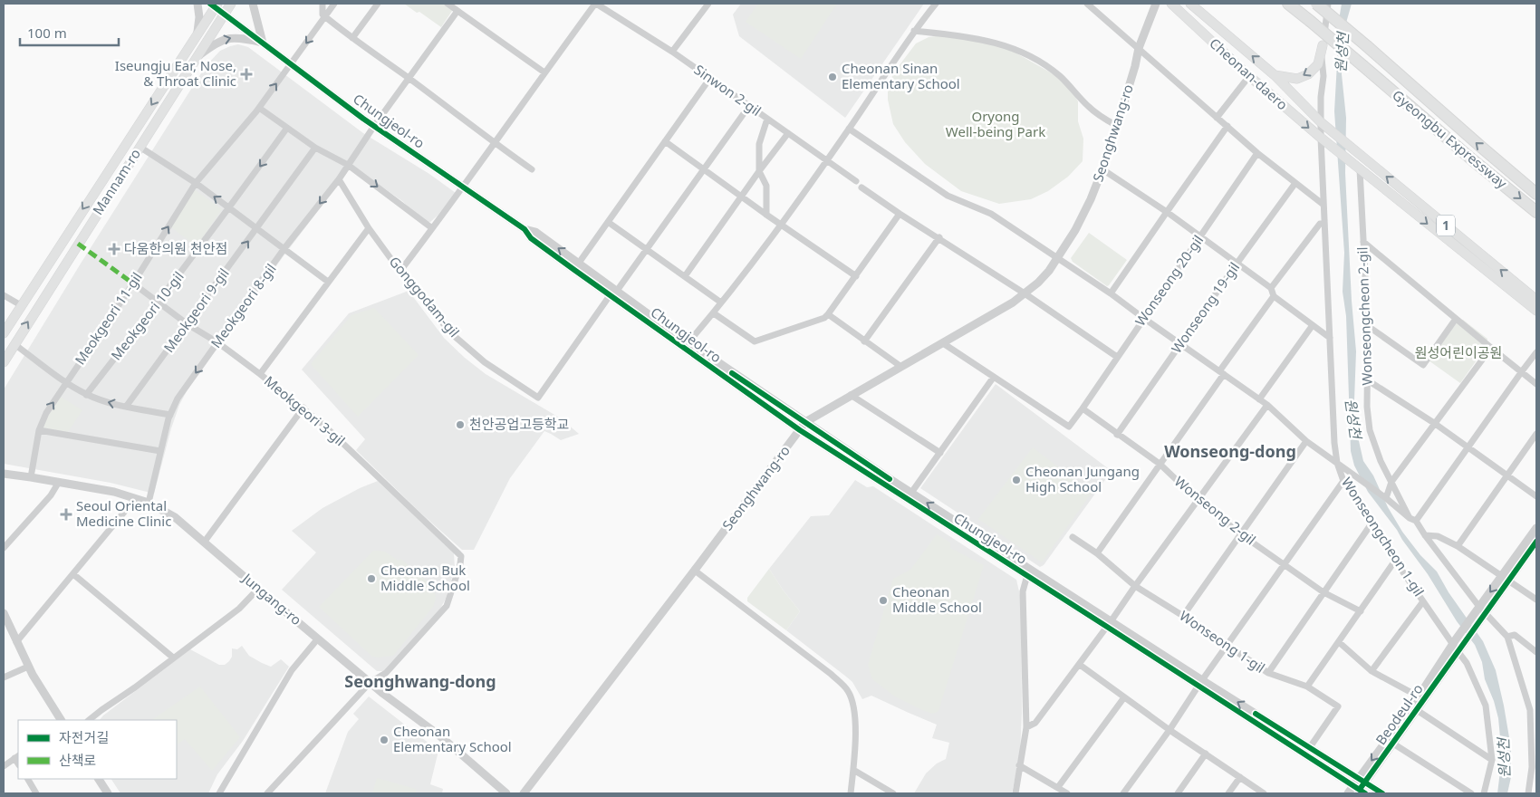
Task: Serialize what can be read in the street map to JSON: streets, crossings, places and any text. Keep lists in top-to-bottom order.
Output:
{
  "streets": {
    "highway": ["Gyeongbu Expressway"],
    "main road": ["Cheonan-daero", "Mannam-ro", "1"],
    "street": [
      "Sinwon 2-gil",
      "Chungjeol-ro",
      "Seonghwang-ro",
      "Wonseong 20-gil",
      "Gonggodam-gil",
      "Meokgeori 8-gil",
      "Wonseong 19-gil",
      "Meokgeori 9-gil",
      "Meokgeori 10-gil",
      "Wonseongcheon 2-gil",
      "Meokgeori 11-gil",
      "Meokgeori 3-gil",
      "Wonseong 2-gil",
      "Wonseongcheon 1-gil",
      "Jungang-ro",
      "Wonseong 1-gil",
      "Beodeul-ro"
    ]
  },
  "crossings": [
    ["Cheonan-daero", "1"],
    ["Cheonan-daero", "Wonseongcheon 1-gil"],
    ["Chungjeol-ro", "Seonghwang-ro"],
    ["Chungjeol-ro", "Mannam-ro"],
    ["Chungjeol-ro", "Gonggodam-gil"],
    ["Chungjeol-ro", "Meokgeori 8-gil"],
    ["Chungjeol-ro", "Meokgeori 11-gil"],
    ["Chungjeol-ro", "Wonseong 1-gil"],
    ["Chungjeol-ro", "Beodeul-ro"],
    ["1", "Wonseongcheon 2-gil"],
    ["1", "Wonseongcheon 1-gil"],
    ["Wonseong 20-gil", "Wonseong 2-gil"],
    ["Gonggodam-gil", "Meokgeori 8-gil"],
    ["Meokgeori 8-gil", "Meokgeori 3-gil"],
    ["Meokgeori 8-gil", "Jungang-ro"],
    ["Wonseong 19-gil", "Wonseong 2-gil"],
    ["Meokgeori 9-gil", "Meokgeori 3-gil"],
    ["Meokgeori 10-gil", "Meokgeori 3-gil"],
    ["Meokgeori 11-gil", "Meokgeori 3-gil"],
    ["Meokgeori 11-gil", "Jungang-ro"],
    ["Meokgeori 3-gil", "Jungang-ro"],
    ["Wonseongcheon 1-gil", "Beodeul-ro"]
  ],
  "one_way": ["Meokgeori 9-gil"],
  "districts": ["Wonseong-dong", "Seonghwang-dong"],
  "water": ["원성천"],
  "parks": ["Oryong Well-being Park", "원성어린이공원"],
  "places": {
    "health": ["Iseungju Ear, Nose, & Throat Clinic", "다움한의원 천안점", "Seoul Oriental Medicine Clinic"],
    "other": [
      "Cheonan Sinan Elementary School",
      "천안공업고등학교",
      "Cheonan Jungang High School",
      "Cheonan Buk Middle School",
      "Cheonan Middle School",
      "Cheonan Elementary School"
    ]
  },
  "legend": ["자전거길", "산책로"],
  "scale_bar": "100 m"
}
